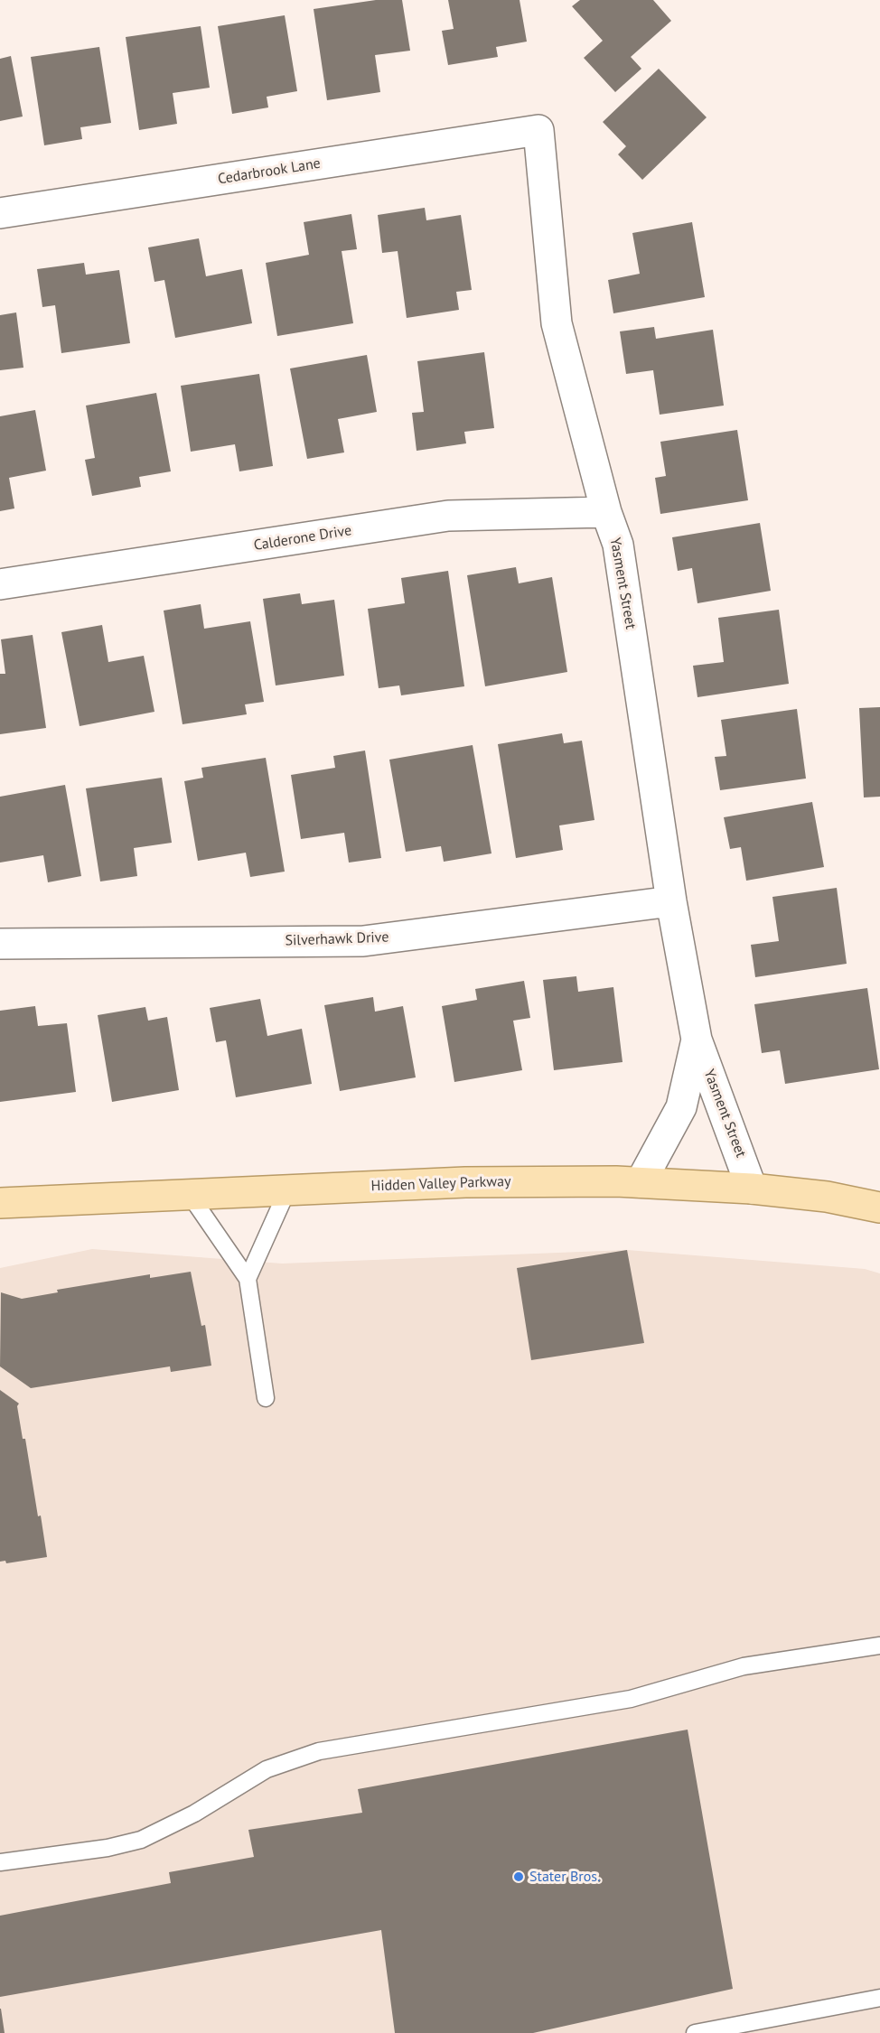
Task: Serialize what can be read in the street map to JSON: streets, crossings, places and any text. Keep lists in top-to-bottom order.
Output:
{
  "streets": {
    "main road": ["Hidden Valley Parkway"],
    "street": [
      "Cedarbrook Lane",
      "Calderone Drive",
      "Yasment Street",
      "Silverhawk Drive"
    ]
  },
  "crossings": [
    ["Cedarbrook Lane", "Yasment Street"],
    ["Calderone Drive", "Yasment Street"],
    ["Yasment Street", "Silverhawk Drive"],
    ["Yasment Street", "Hidden Valley Parkway"]
  ],
  "places": ["Stater Bros."]
}
